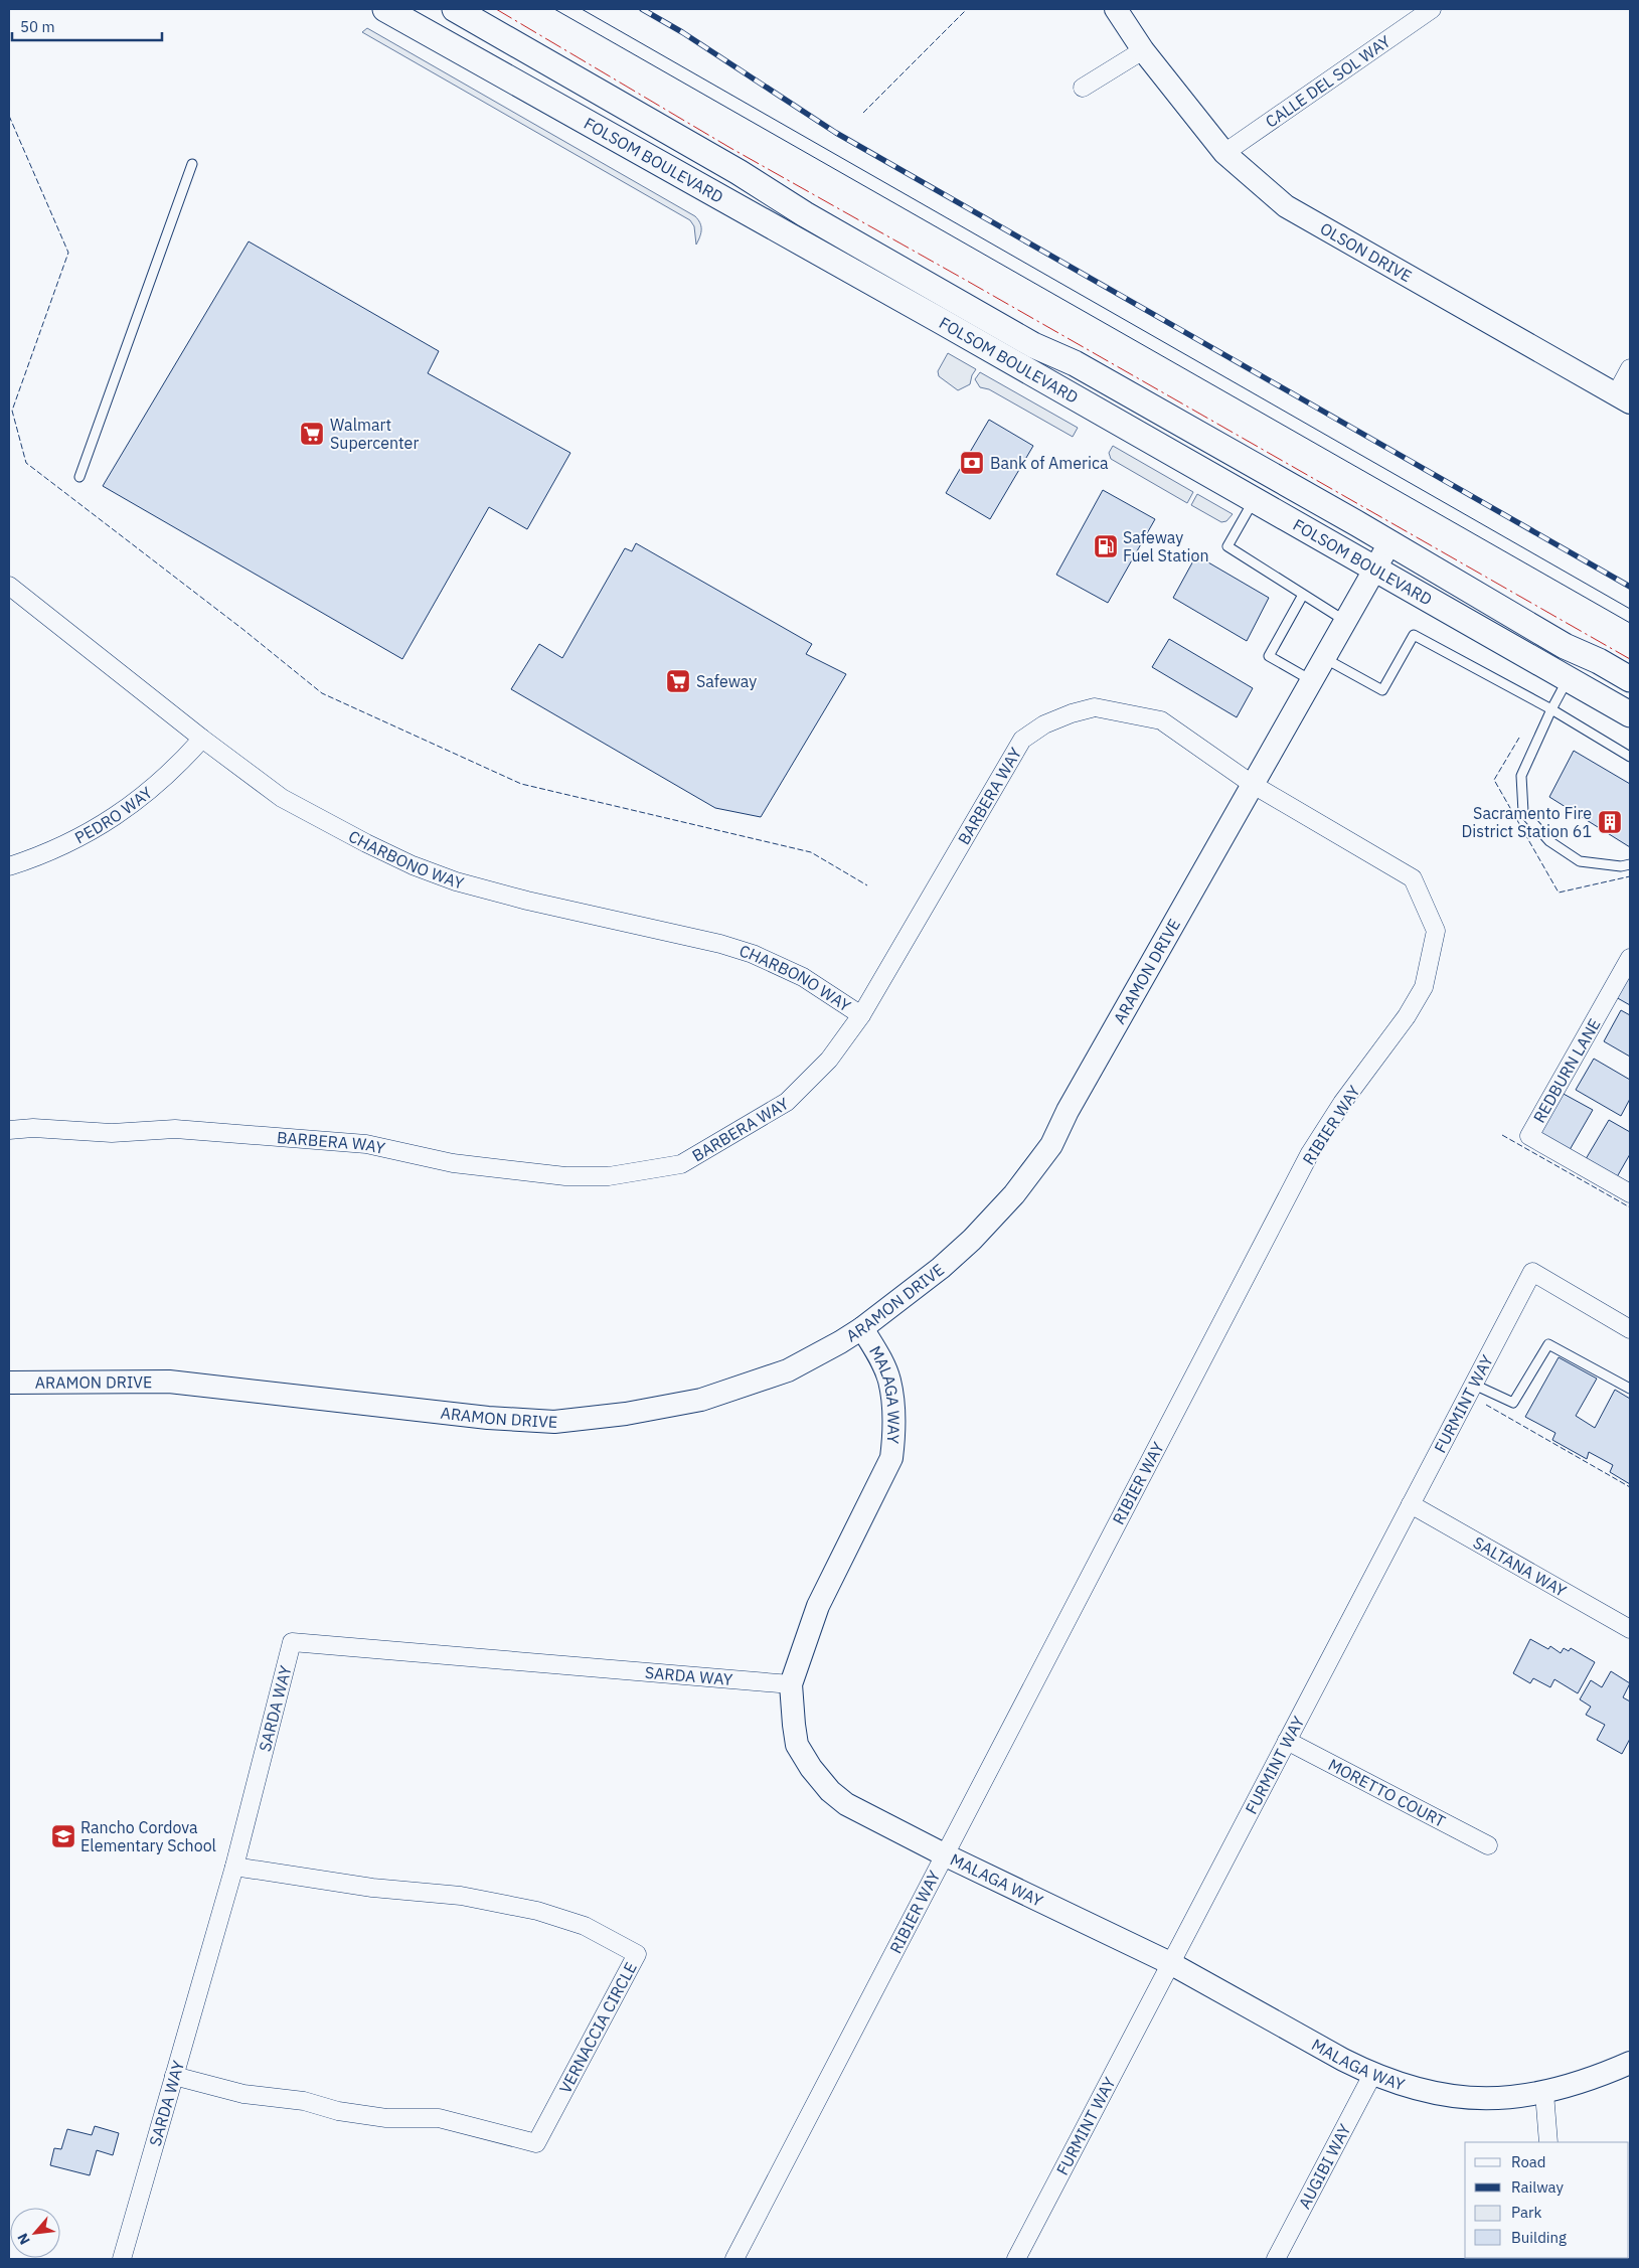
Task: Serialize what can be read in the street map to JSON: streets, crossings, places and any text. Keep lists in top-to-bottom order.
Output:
{
  "streets": {
    "main road": ["FOLSOM BOULEVARD"],
    "street": [
      "CALLE DEL SOL WAY",
      "OLSON DRIVE",
      "BARBERA WAY",
      "PEDRO WAY",
      "CHARBONO WAY",
      "ARAMON DRIVE",
      "REDBURN LANE",
      "RIBIER WAY",
      "MALAGA WAY",
      "FURMINT WAY",
      "SALTANA WAY",
      "SARDA WAY",
      "MORETTO COURT",
      "VERNACCIA CIRCLE",
      "AUGIBI WAY"
    ]
  },
  "crossings": [
    ["CALLE DEL SOL WAY", "OLSON DRIVE"],
    ["FOLSOM BOULEVARD", "ARAMON DRIVE"],
    ["BARBERA WAY", "CHARBONO WAY"],
    ["BARBERA WAY", "ARAMON DRIVE"],
    ["BARBERA WAY", "RIBIER WAY"],
    ["PEDRO WAY", "CHARBONO WAY"],
    ["ARAMON DRIVE", "RIBIER WAY"],
    ["ARAMON DRIVE", "MALAGA WAY"],
    ["RIBIER WAY", "MALAGA WAY"],
    ["MALAGA WAY", "FURMINT WAY"],
    ["MALAGA WAY", "SARDA WAY"],
    ["MALAGA WAY", "AUGIBI WAY"],
    ["FURMINT WAY", "SALTANA WAY"],
    ["FURMINT WAY", "MORETTO COURT"],
    ["SARDA WAY", "VERNACCIA CIRCLE"]
  ],
  "places": {
    "supermarket": ["Walmart Supercenter", "Safeway"],
    "bank": ["Bank of America"],
    "fuel station": ["Safeway Fuel Station"],
    "building": ["Sacramento Fire District Station 61"],
    "school or university": ["Rancho Cordova Elementary School"]
  },
  "legend": [
    "Road",
    "Railway",
    "Park",
    "Building"
  ],
  "scale_bar": "50 m",
  "north": "bottom left"
}
